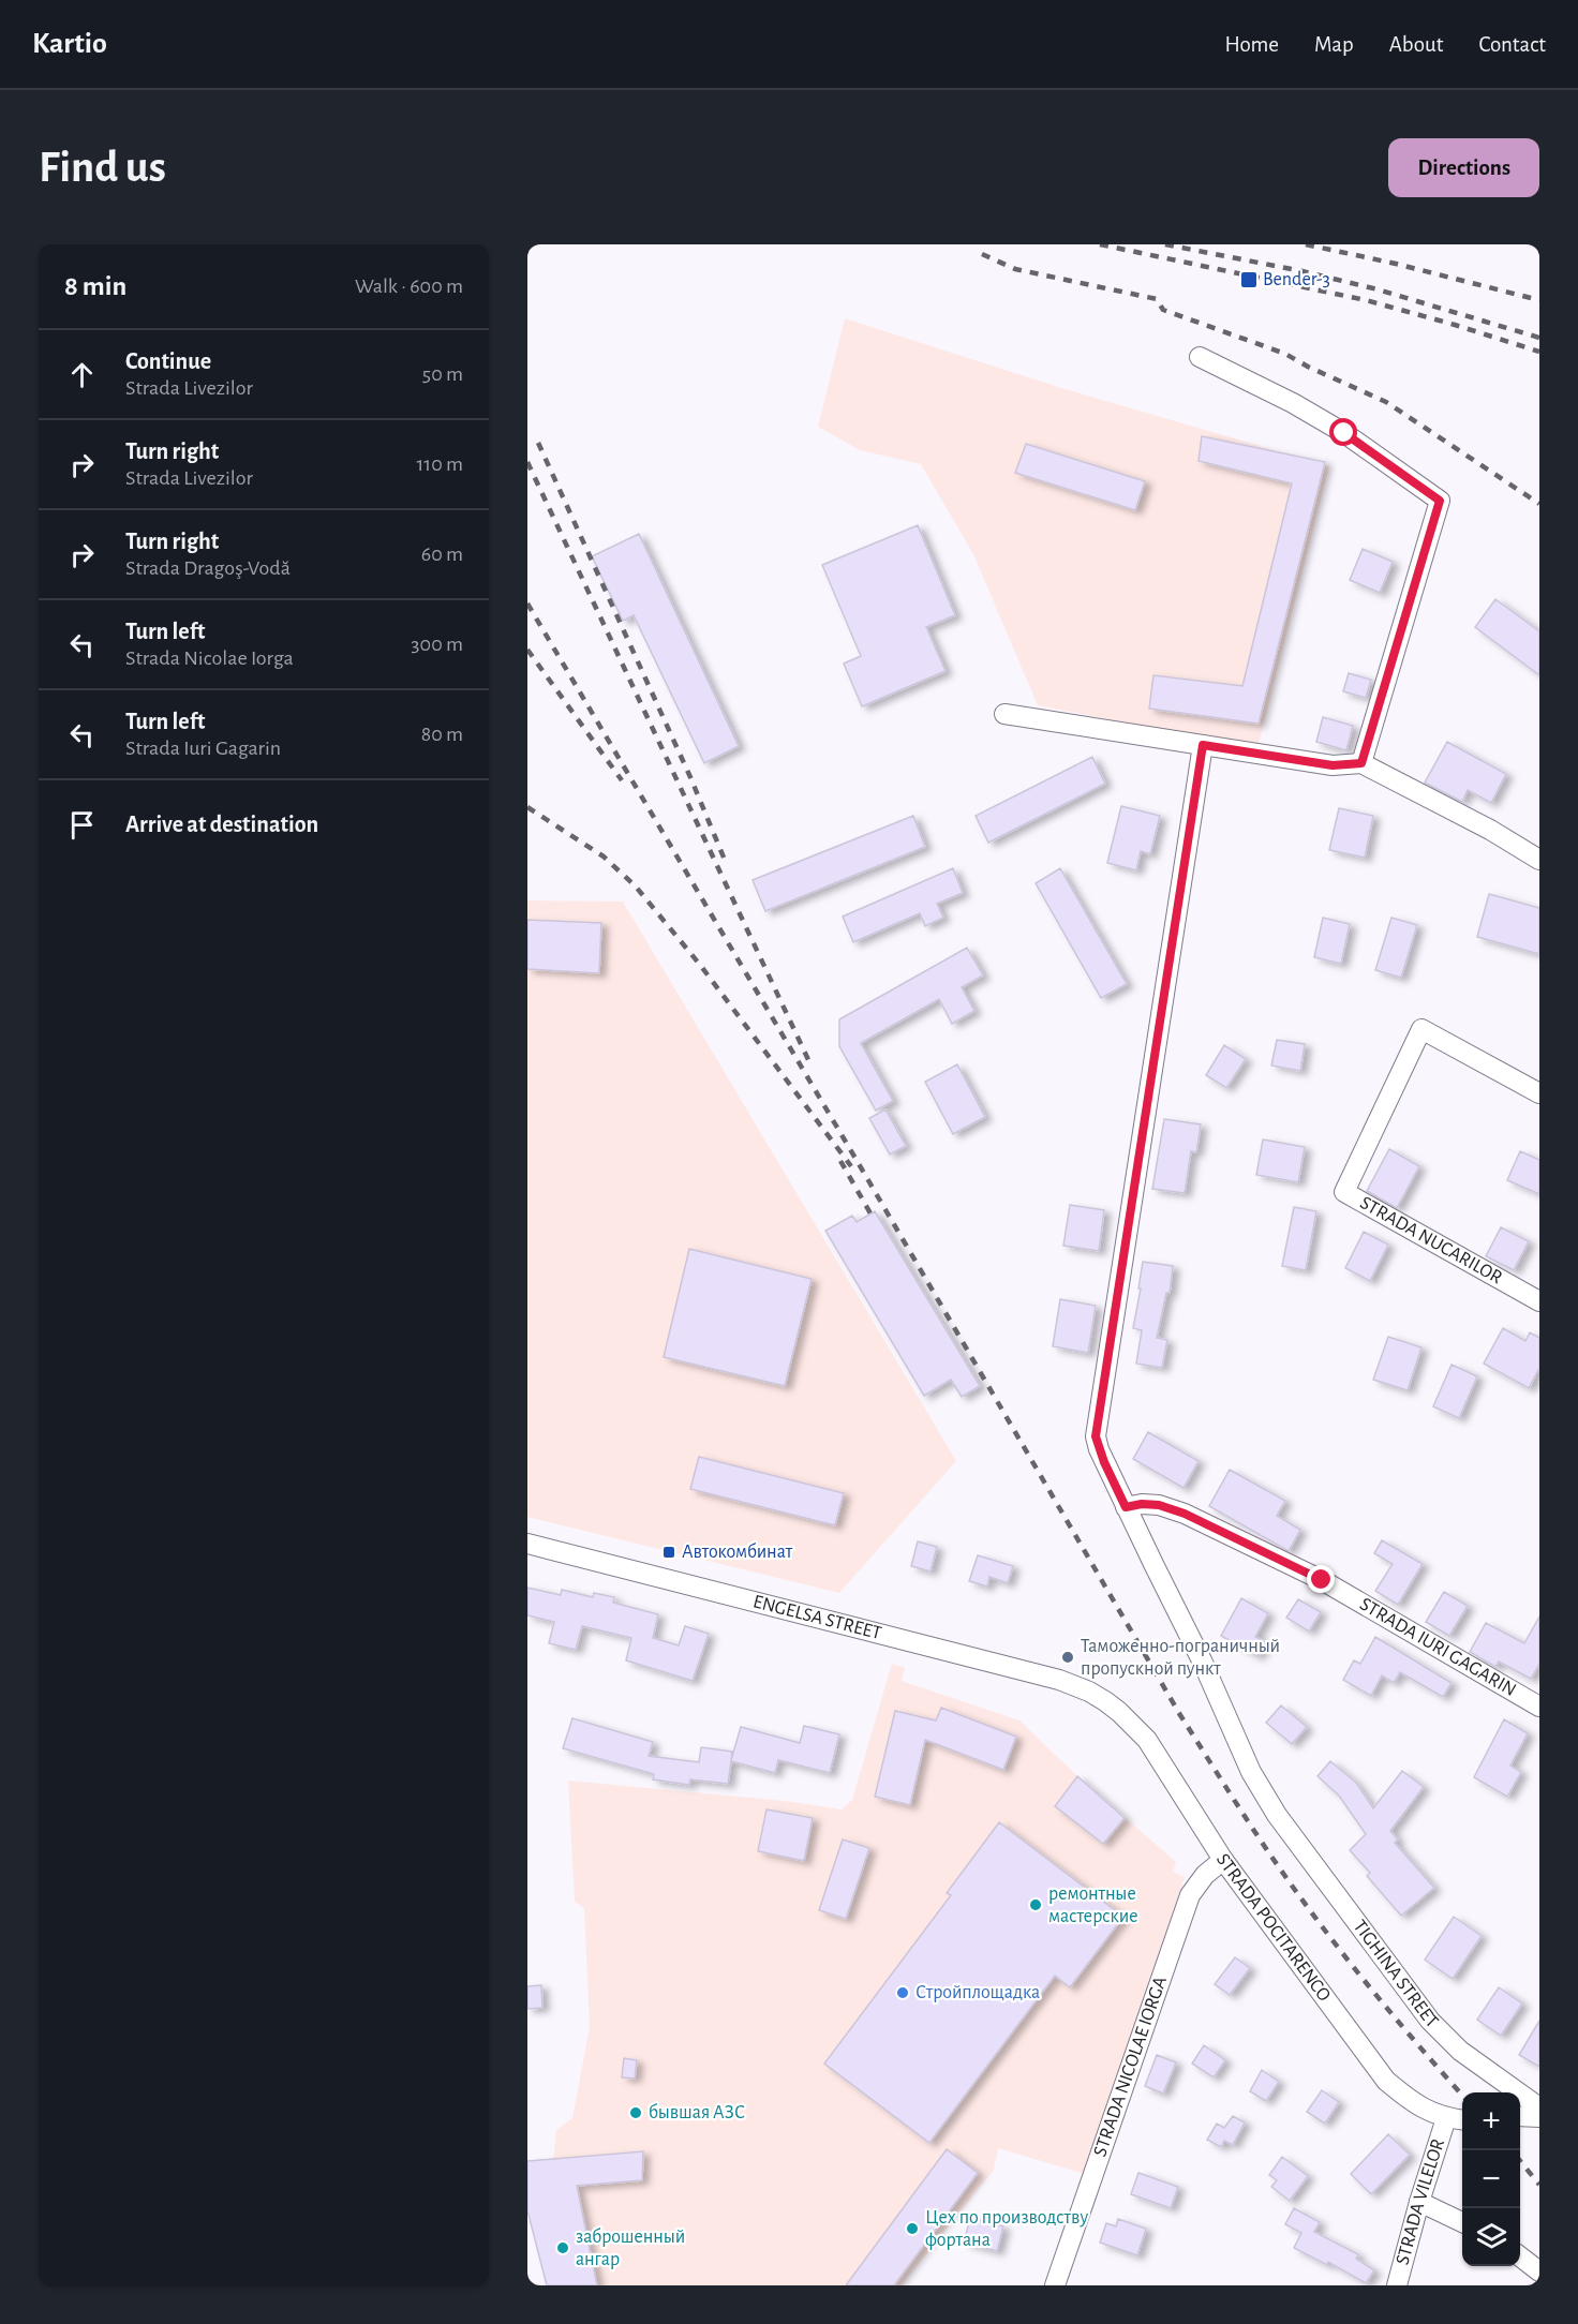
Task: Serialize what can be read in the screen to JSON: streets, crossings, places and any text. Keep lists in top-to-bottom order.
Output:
{
  "streets": {
    "street": [
      "STRADA NUCARILOR",
      "ENGELSA STREET",
      "STRADA IURI GAGARIN",
      "STRADA POCITARENCO",
      "TIGHINA STREET",
      "STRADA NICOLAE IORGA",
      "STRADA VILELOR"
    ]
  },
  "crossings": [
    ["ENGELSA STREET", "STRADA POCITARENCO"],
    ["STRADA IURI GAGARIN", "TIGHINA STREET"],
    ["STRADA POCITARENCO", "STRADA NICOLAE IORGA"],
    ["STRADA POCITARENCO", "STRADA VILELOR"]
  ],
  "places": {
    "transit": ["Bender-3", "Автокомбинат"],
    "other": [
      "Таможенно-пограничный пропускной пункт",
      "ремонтные мастерские",
      "Стройплощадка",
      "бывшая АЗС",
      "Цех по производству фортана",
      "заброшенный ангар"
    ]
  },
  "page": {
    "header": "Kartio",
    "nav": [
      "Home",
      "Map",
      "About",
      "Contact"
    ],
    "buttons": "Directions",
    "title": "Find us",
    "heading": ["8 min", "Walk · 600 m"],
    "list": [
      ["Continue", "Strada Livezilor", "50 m"],
      ["Turn right", "Strada Livezilor", "110 m"],
      ["Turn right", "Strada Dragoş-Vodă", "60 m"],
      ["Turn left", "Strada Nicolae Iorga", "300 m"],
      ["Turn left", "Strada Iuri Gagarin", "80 m"],
      "Arrive at destination"
    ],
    "map_buttons": ["+", "−"]
  }
}
